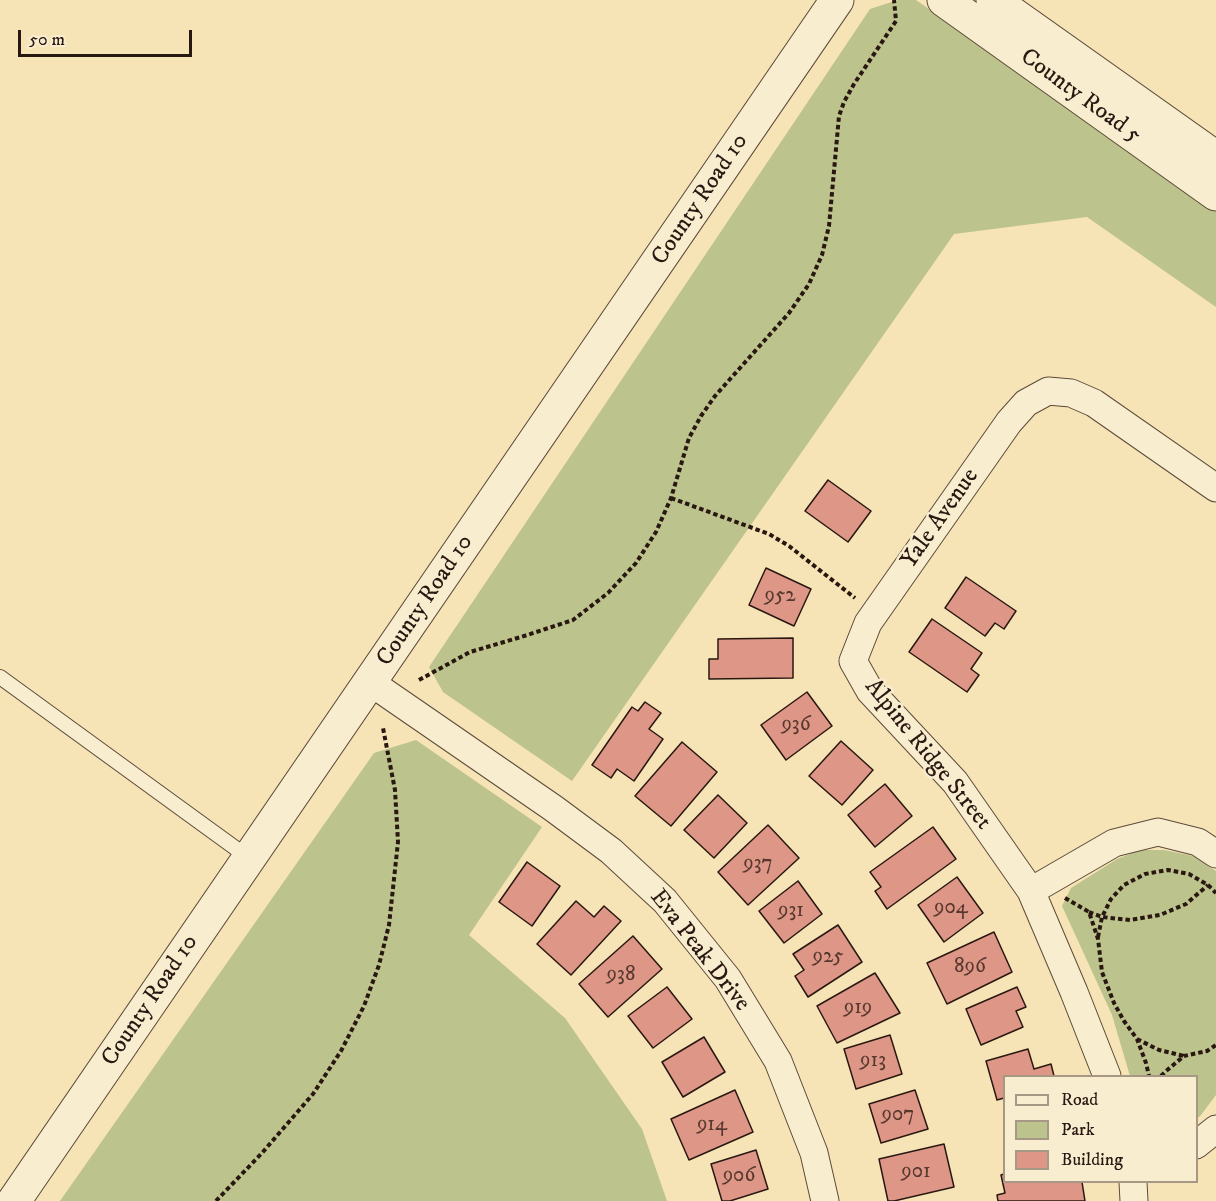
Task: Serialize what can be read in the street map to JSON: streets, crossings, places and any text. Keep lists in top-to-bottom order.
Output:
{
  "streets": {
    "street": [
      "County Road 5",
      "County Road 10",
      "Yale Avenue",
      "Alpine Ridge Street",
      "Eva Peak Drive"
    ]
  },
  "crossings": [
    ["County Road 10", "Eva Peak Drive"],
    ["Yale Avenue", "Alpine Ridge Street"]
  ],
  "house_numbers": [
    "952",
    "936",
    "937",
    "904",
    "931",
    "925",
    "896",
    "938",
    "919",
    "913",
    "907",
    "914",
    "901",
    "906"
  ],
  "legend": ["Road", "Park", "Building"],
  "scale_bar": "50 m"
}
